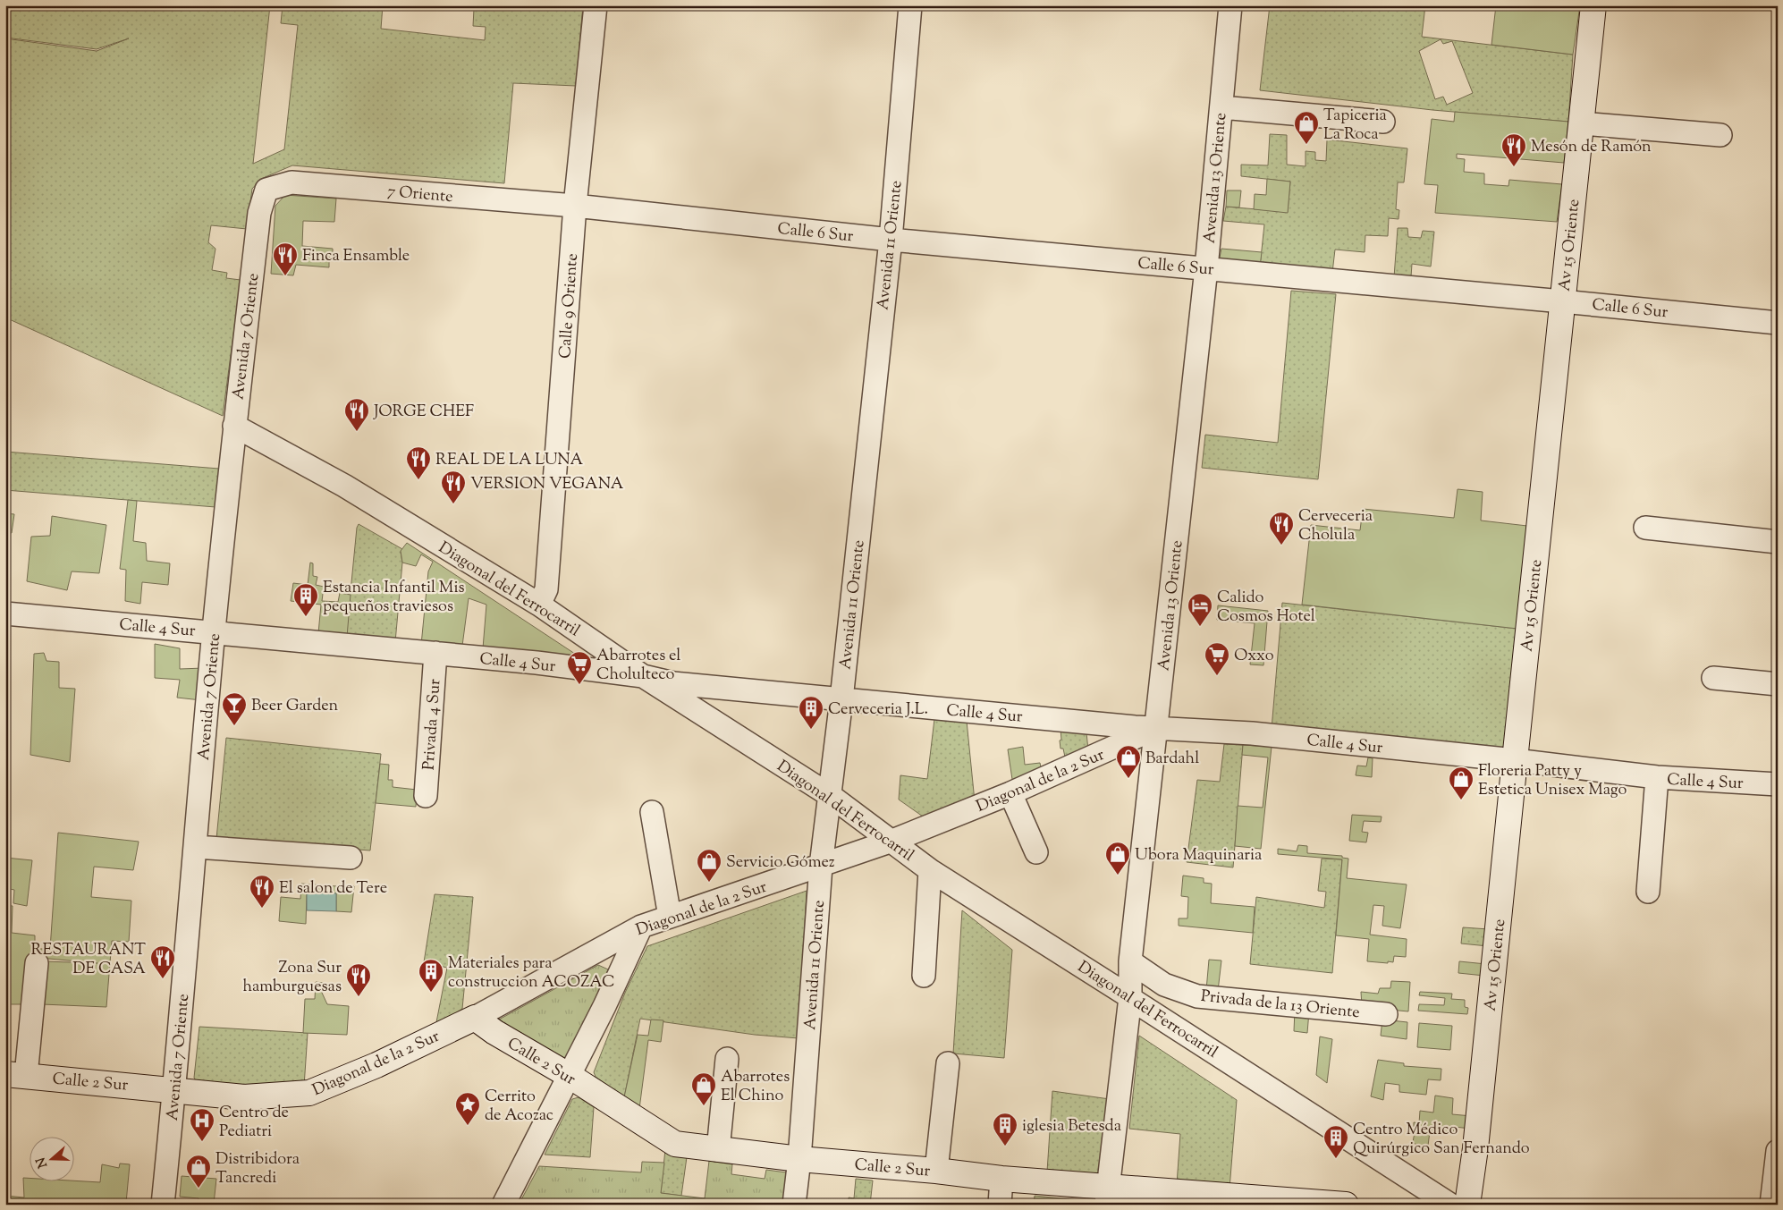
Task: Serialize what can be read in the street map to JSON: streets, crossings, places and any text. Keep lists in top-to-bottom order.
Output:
{
  "streets": {
    "main road": ["Av 15 Oriente", "Diagonal de la 2 Sur", "Calle 2 Sur"],
    "street": [
      "Avenida 13 Oriente",
      "7 Oriente",
      "Calle 6 Sur",
      "Avenida 11 Oriente",
      "Calle 9 Oriente",
      "Avenida 7 Oriente",
      "Diagonal del Ferrocarril",
      "Calle 4 Sur",
      "Privada 4 Sur",
      "Privada de la 13 Oriente"
    ]
  },
  "crossings": [
    ["Avenida 13 Oriente", "Calle 6 Sur"],
    ["Avenida 13 Oriente", "Diagonal del Ferrocarril"],
    ["Avenida 13 Oriente", "Calle 4 Sur"],
    ["Avenida 13 Oriente", "Diagonal de la 2 Sur"],
    ["Avenida 13 Oriente", "Privada de la 13 Oriente"],
    ["Avenida 13 Oriente", "Calle 2 Sur"],
    ["7 Oriente", "Calle 6 Sur"],
    ["7 Oriente", "Calle 9 Oriente"],
    ["7 Oriente", "Avenida 7 Oriente"],
    ["Calle 6 Sur", "Avenida 11 Oriente"],
    ["Calle 6 Sur", "Av 15 Oriente"],
    ["Calle 6 Sur", "Calle 9 Oriente"],
    ["Avenida 11 Oriente", "Diagonal del Ferrocarril"],
    ["Avenida 11 Oriente", "Calle 4 Sur"],
    ["Avenida 11 Oriente", "Diagonal de la 2 Sur"],
    ["Avenida 11 Oriente", "Calle 2 Sur"],
    ["Av 15 Oriente", "Calle 4 Sur"],
    ["Calle 9 Oriente", "Diagonal del Ferrocarril"],
    ["Avenida 7 Oriente", "Diagonal del Ferrocarril"],
    ["Avenida 7 Oriente", "Calle 4 Sur"],
    ["Avenida 7 Oriente", "Diagonal de la 2 Sur"],
    ["Avenida 7 Oriente", "Calle 2 Sur"],
    ["Diagonal del Ferrocarril", "Calle 4 Sur"],
    ["Diagonal del Ferrocarril", "Diagonal de la 2 Sur"],
    ["Calle 4 Sur", "Privada 4 Sur"],
    ["Calle 4 Sur", "Diagonal de la 2 Sur"],
    ["Diagonal de la 2 Sur", "Calle 2 Sur"]
  ],
  "places": {
    "shop": [
      "Tapiceria La Roca",
      "Bardahl",
      "Floreria Patty y Estetica Unisex Mago",
      "Ubora Maquinaria",
      "Servicio Gómez",
      "Abarrotes El Chino",
      "Distribidora Tancredi"
    ],
    "restaurant": [
      "Mesón de Ramón",
      "Finca Ensamble",
      "JORGE CHEF",
      "REAL DE LA LUNA",
      "VERSION VEGANA",
      "Cerveceria Cholula",
      "El salon de Tere",
      "RESTAURANT DE CASA",
      "Zona Sur hamburguesas"
    ],
    "building": [
      "Estancia Infantil Mis pequeños traviesos",
      "Cerveceria J.L.",
      "Materiales para construccion ACOZAC",
      "iglesia Betesda",
      "Centro Médico Quirúrgico San Fernando"
    ],
    "hotel": ["Calido Cosmos Hotel"],
    "supermarket": ["Oxxo", "Abarrotes el Cholulteco"],
    "bar": ["Beer Garden"],
    "place": ["Cerrito de Acozac"],
    "hospital": ["Centro de Pediatri"]
  },
  "north": "left"
}
